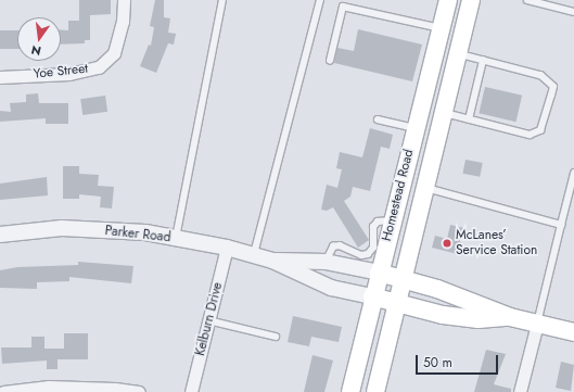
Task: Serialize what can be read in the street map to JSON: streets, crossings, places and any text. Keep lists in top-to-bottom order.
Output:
{
  "streets": {
    "main road": ["Homestead Road", "Parker Road"],
    "street": ["Yoe Street", "Kelburn Drive"]
  },
  "crossings": [
    ["Homestead Road", "Parker Road"],
    ["Parker Road", "Kelburn Drive"]
  ],
  "places": ["McLanes’ Service Station"],
  "scale_bar": "50 m",
  "north": "bottom"
}
